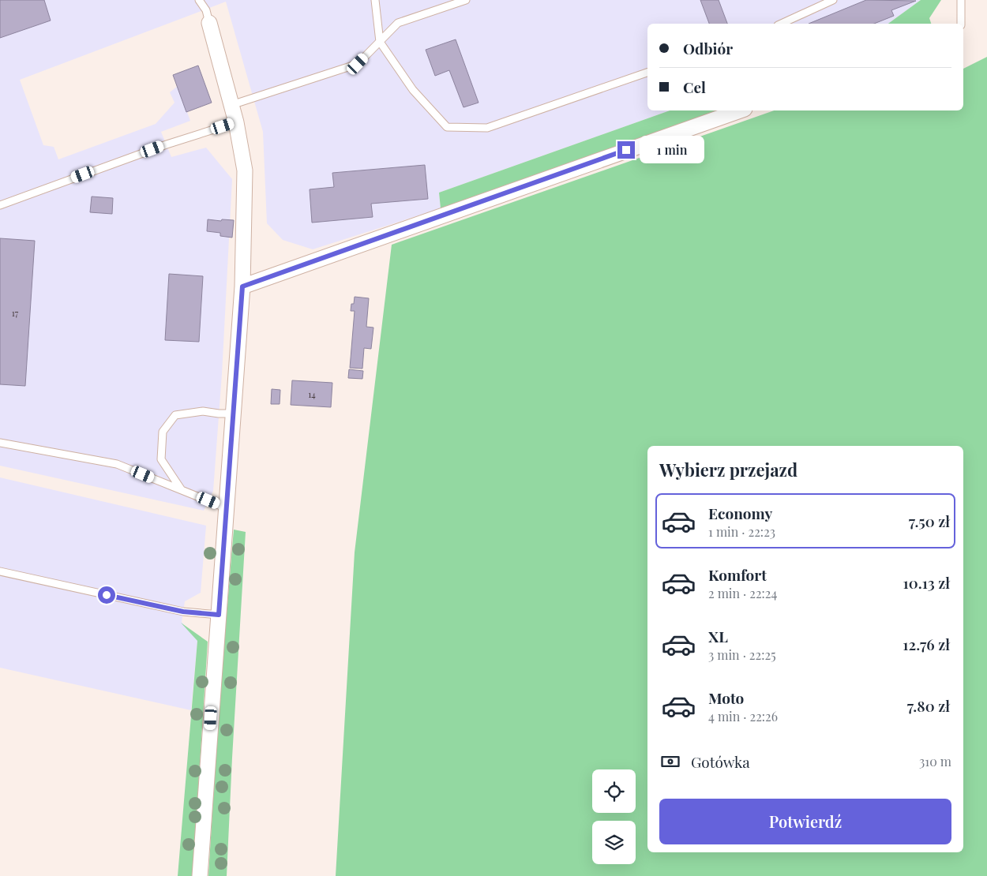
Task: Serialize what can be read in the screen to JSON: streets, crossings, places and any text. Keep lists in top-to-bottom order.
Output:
{
  "house_numbers": ["17", "14"],
  "page": {
    "banner": ["Odbiór", "Cel"],
    "bubble": "1 min",
    "heading": "Wybierz przejazd",
    "list": [
      {
        "name": "Economy",
        "note": "1 min · 22:23",
        "value": "7.50 zł"
      },
      {
        "name": "Komfort",
        "note": "2 min · 22:24",
        "value": "10.13 zł"
      },
      {
        "name": "XL",
        "note": "3 min · 22:25",
        "value": "12.76 zł"
      },
      {
        "name": "Moto",
        "note": "4 min · 22:26",
        "value": "7.80 zł"
      }
    ],
    "pay": ["Gotówka", "310 m"],
    "buttons": "Potwierdź"
  }
}
